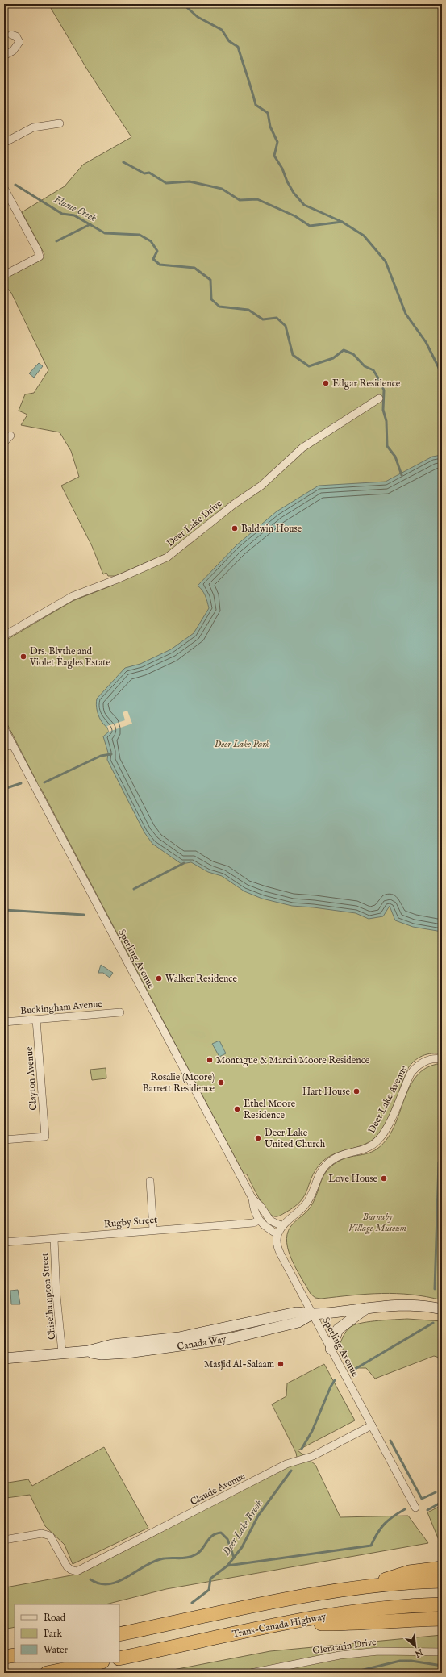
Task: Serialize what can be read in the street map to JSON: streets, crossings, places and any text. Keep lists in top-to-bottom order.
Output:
{
  "streets": {
    "highway": ["Trans-Canada Highway"],
    "main road": ["Canada Way"],
    "street": [
      "Deer Lake Drive",
      "Sperling Avenue",
      "Buckingham Avenue",
      "Clayton Avenue",
      "Deer Lake Avenue",
      "Rugby Street",
      "Chiselhampton Street",
      "Claude Avenue",
      "Glencarin Drive"
    ]
  },
  "crossings": [
    ["Sperling Avenue", "Deer Lake Avenue"],
    ["Sperling Avenue", "Rugby Street"],
    ["Sperling Avenue", "Canada Way"],
    ["Sperling Avenue", "Claude Avenue"],
    ["Buckingham Avenue", "Clayton Avenue"],
    ["Rugby Street", "Chiselhampton Street"],
    ["Chiselhampton Street", "Canada Way"]
  ],
  "water": ["Flume Creek", "Deer Lake Brook"],
  "parks": ["Deer Lake Park", "Burnaby Village Museum"],
  "places": [
    "Edgar Residence",
    "Baldwin House",
    "Drs. Blythe and Violet Eagles Estate",
    "Walker Residence",
    "Montague & Marcia Moore Residence",
    "Rosalie (Moore) Barrett Residence",
    "Hart House",
    "Ethel Moore Residence",
    "Deer Lake United Church",
    "Love House",
    "Masjid Al-Salaam"
  ],
  "legend": ["Road", "Park", "Water"],
  "north": "bottom right"
}
